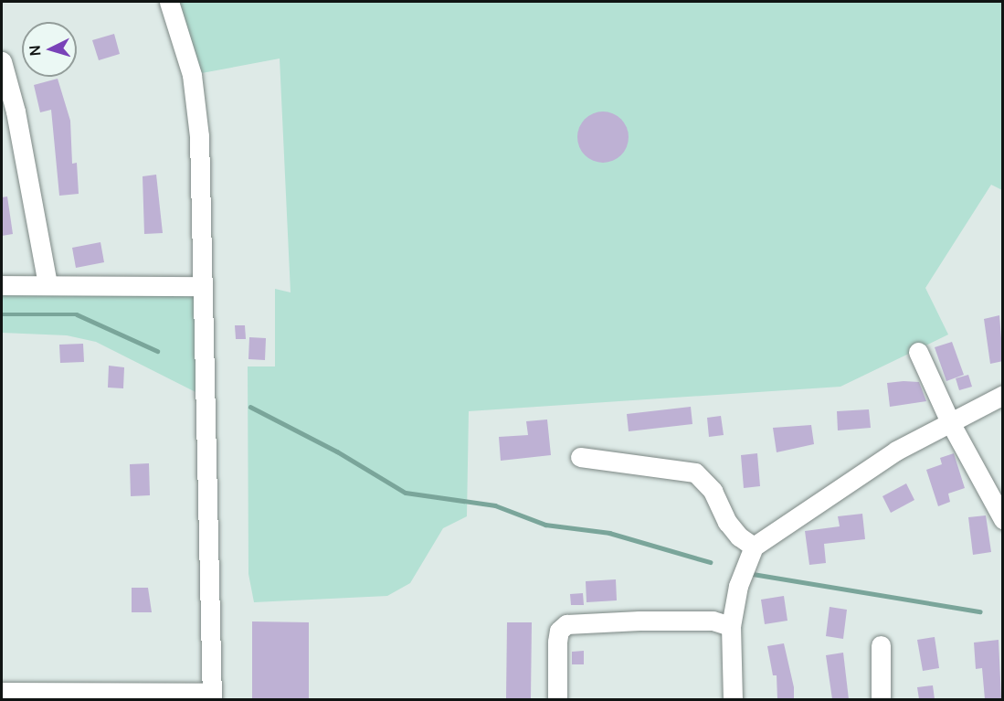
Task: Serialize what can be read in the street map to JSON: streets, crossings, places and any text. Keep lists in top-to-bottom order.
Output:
{
  "north": "left"
}
